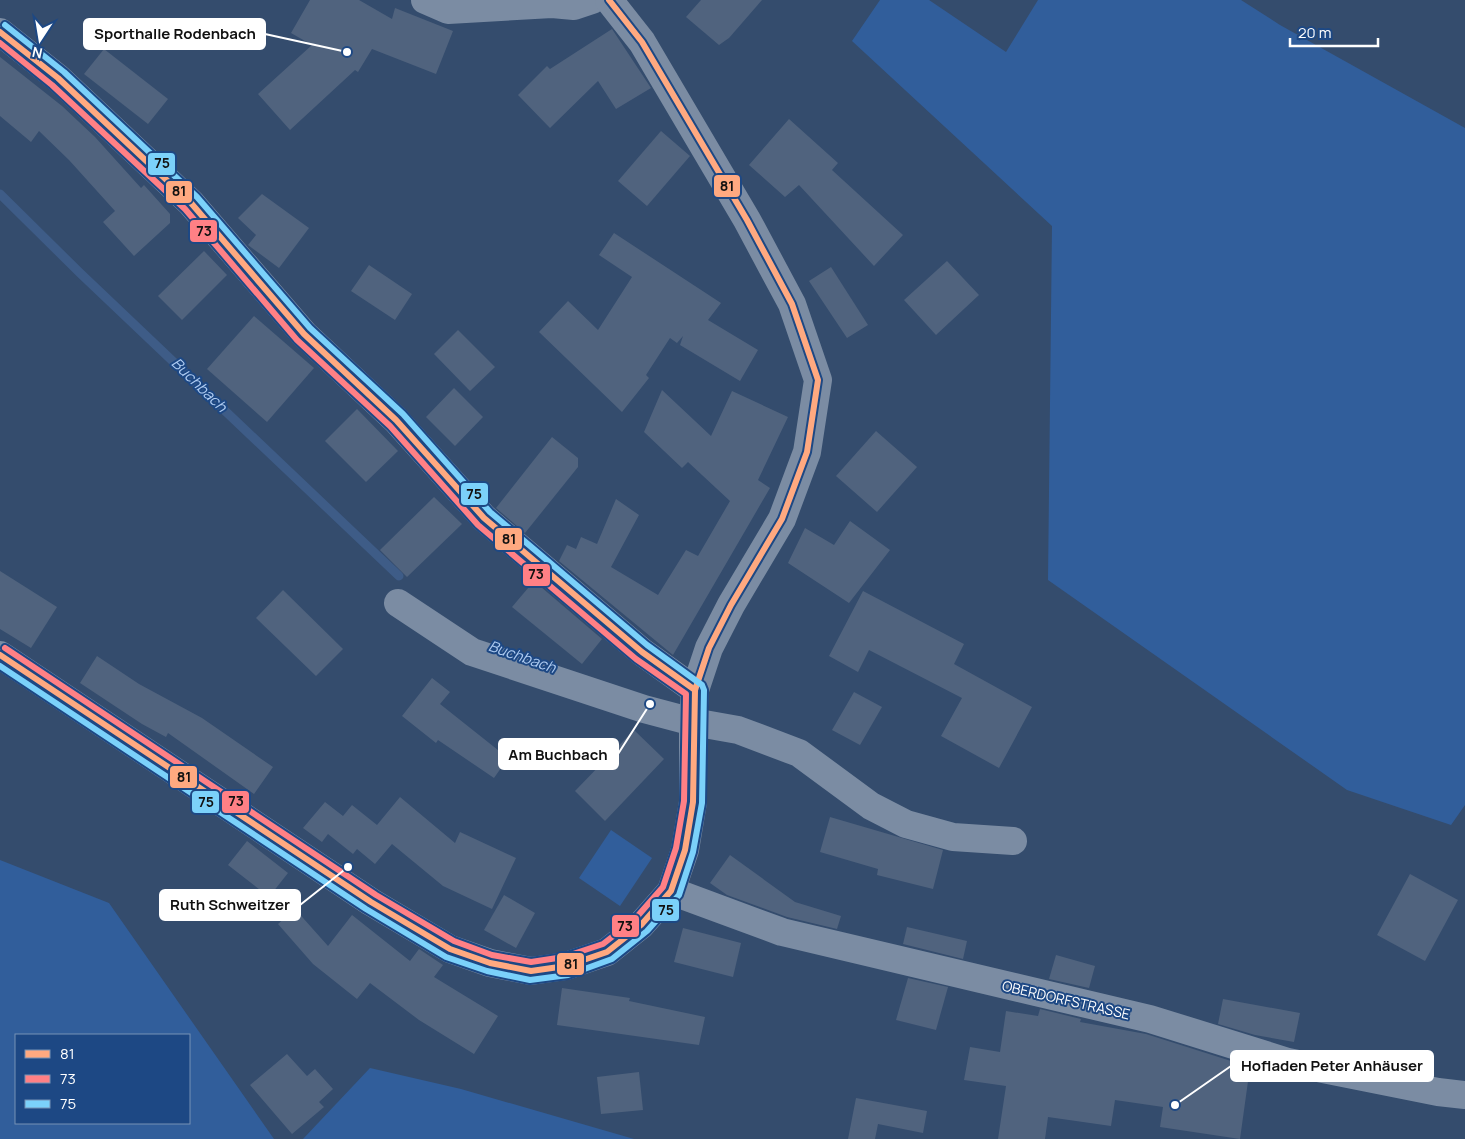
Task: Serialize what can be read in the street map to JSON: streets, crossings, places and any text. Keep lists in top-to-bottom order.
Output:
{
  "streets": {
    "street": ["OBERDORFSTRASSE"]
  },
  "water": ["Buchbach"],
  "places": [
    "Sporthalle Rodenbach",
    "Am Buchbach",
    "Ruth Schweitzer",
    "Hofladen Peter Anhäuser"
  ],
  "lines": ["transit line 81", "transit line 75", "transit line 73"],
  "legend": ["81", "73", "75"],
  "scale_bar": "20 m",
  "north": "bottom"
}
